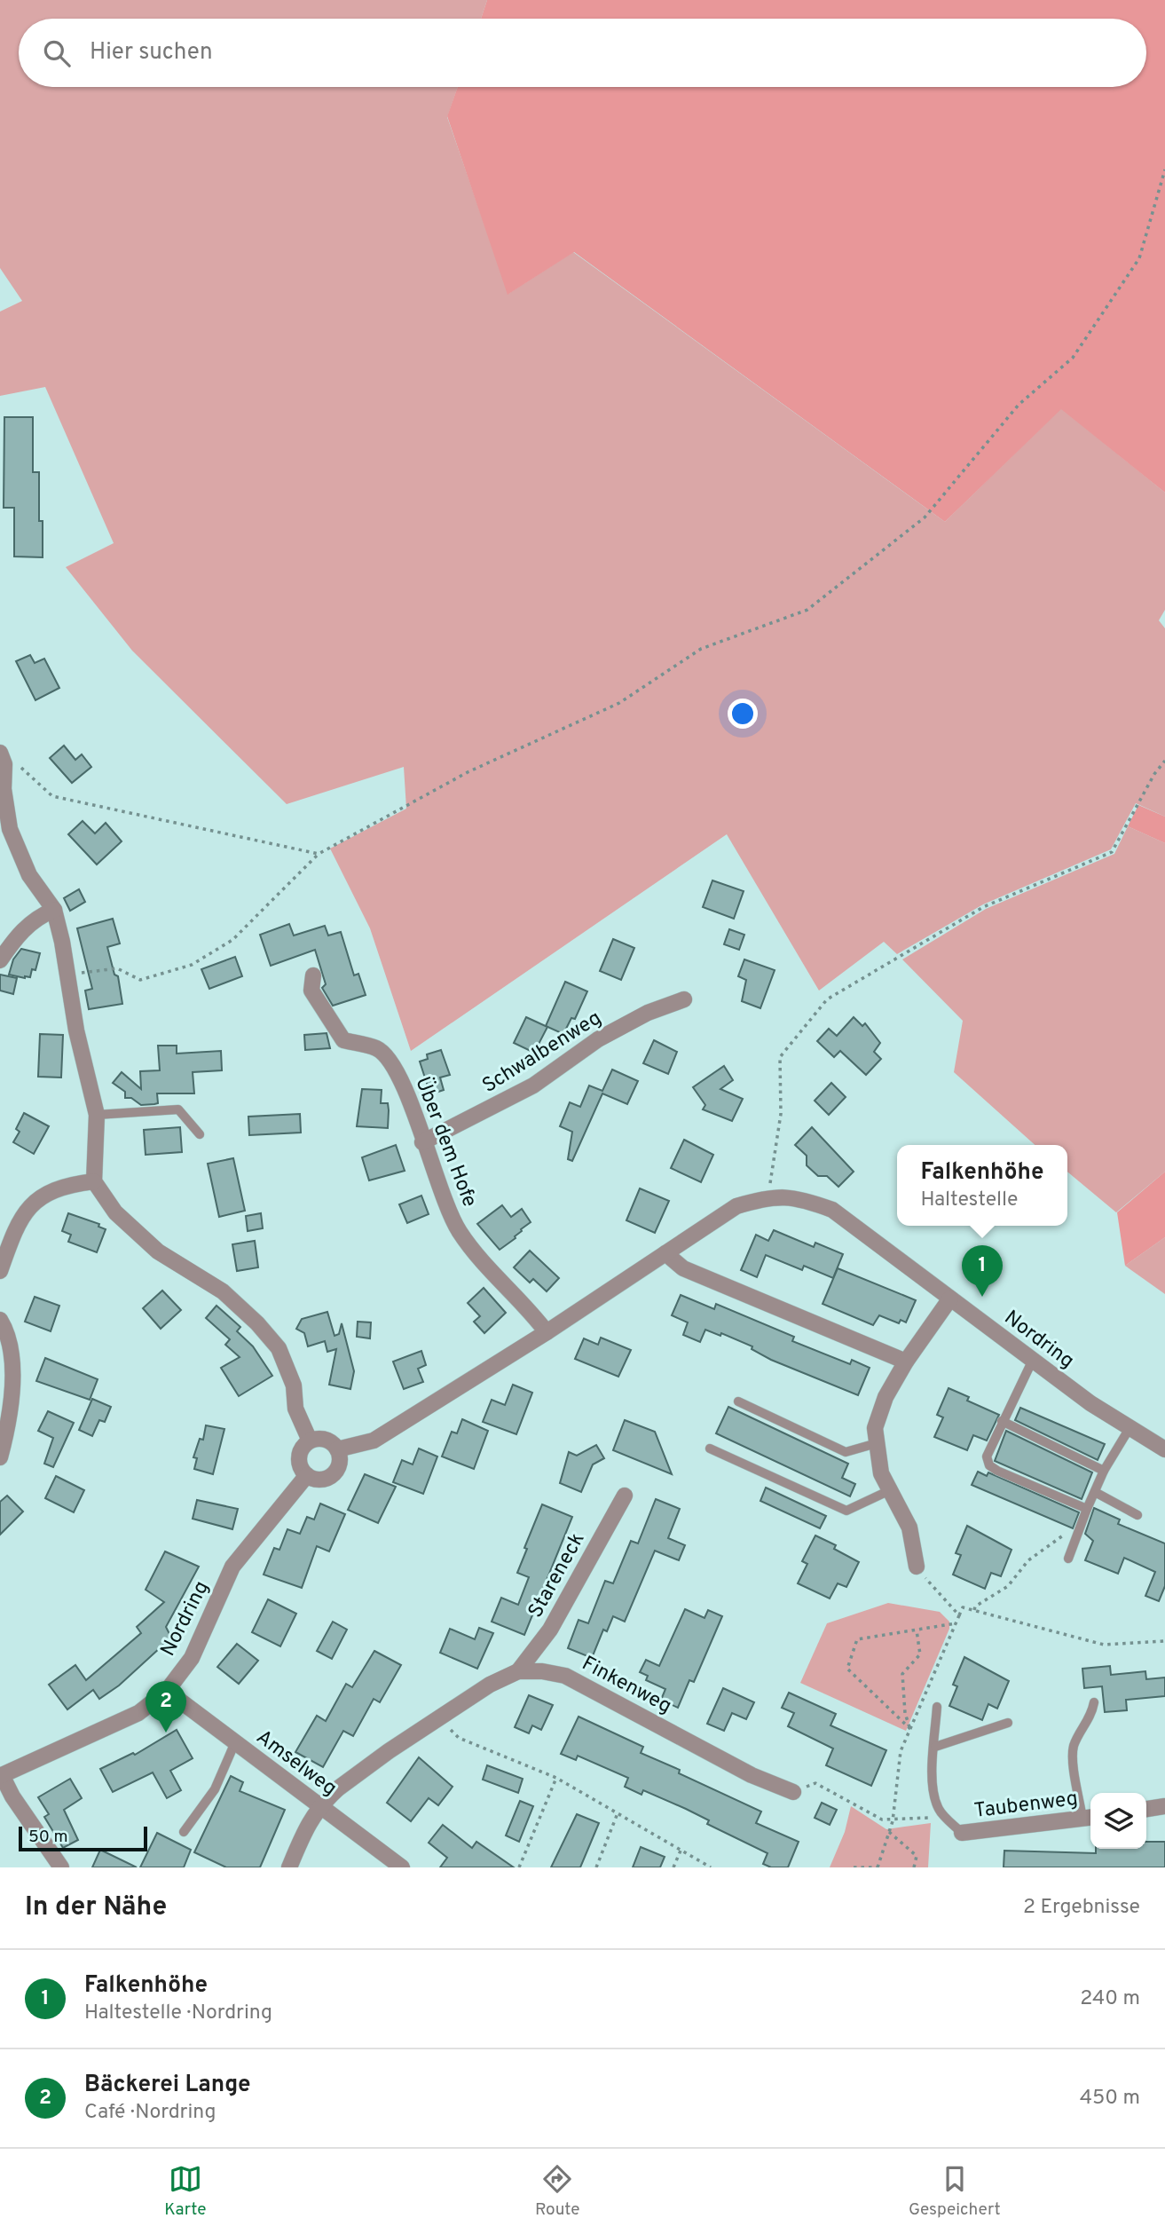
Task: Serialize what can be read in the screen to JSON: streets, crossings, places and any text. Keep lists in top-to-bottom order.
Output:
{
  "streets": {
    "street": [
      "Schwalbenweg",
      "Über dem Hofe",
      "Nordring",
      "Stareneck",
      "Finkenweg",
      "Amselweg",
      "Taubenweg"
    ]
  },
  "crossings": [
    ["Schwalbenweg", "Über dem Hofe"],
    ["Über dem Hofe", "Nordring"],
    ["Nordring", "Amselweg"],
    ["Stareneck", "Finkenweg"],
    ["Finkenweg", "Amselweg"]
  ],
  "scale_bar": "50 m",
  "page": {
    "search": "Hier suchen",
    "popup": ["Falkenhöhe", "Haltestelle"],
    "pins": ["1", "2"],
    "scale": "50 m",
    "heading": ["In der Nähe", "2 Ergebnisse"],
    "list": [
      {
        "mark": "1",
        "name": "Falkenhöhe",
        "note": "Haltestelle · Nordring",
        "value": "240 m"
      },
      {
        "mark": "2",
        "name": "Bäckerei Lange",
        "note": "Café · Nordring",
        "value": "450 m"
      }
    ],
    "nav": ["Karte", "Route", "Gespeichert"]
  }
}
